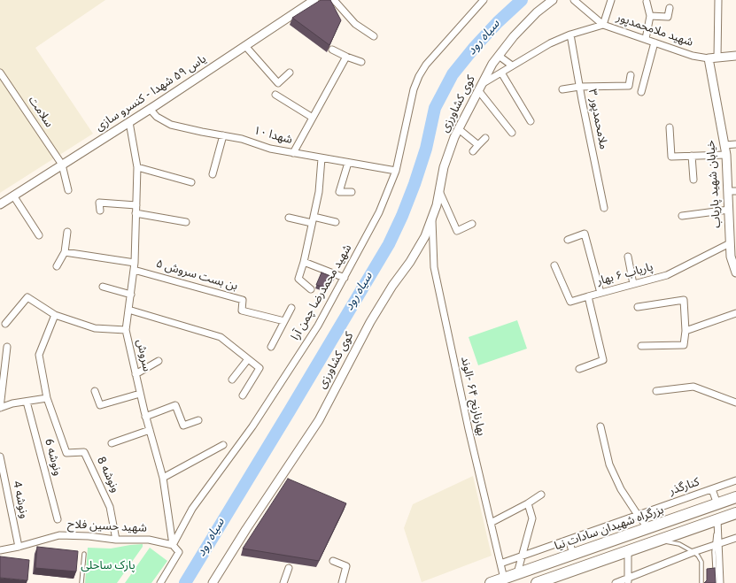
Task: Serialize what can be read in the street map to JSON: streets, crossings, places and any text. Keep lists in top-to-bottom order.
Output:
{
  "streets": {
    "highway": ["بزرگراه شهیدان سادات نیا"],
    "street": [
      "شهید ملامحمدپور",
      "یاس ۵۹ شهدا - کنسرو سازی",
      "کوی کشاورزی",
      "سلامت",
      "ملامحمدپور ۳",
      "شهدا ۱۰",
      "خیابان شهید پاریاب",
      "پاریاب ۶ بهار",
      "بن بست سروش ۵",
      "شهید محمدرضا چمن آرا",
      "سروش",
      "بهارنارنج ۶۴ -الوند",
      "ونوشه 6",
      "ونوشه 8",
      "کنارگذر",
      "ونوشه 4",
      "شهید حسین فلاح"
    ]
  },
  "crossings": [
    ["شهید ملامحمدپور", "کوی کشاورزی"],
    ["شهید ملامحمدپور", "ملامحمدپور ۳"],
    ["شهید ملامحمدپور", "خیابان شهید پاریاب"],
    ["یاس ۵۹ شهدا - کنسرو سازی", "سلامت"],
    ["یاس ۵۹ شهدا - کنسرو سازی", "شهدا ۱۰"],
    ["یاس ۵۹ شهدا - کنسرو سازی", "سروش"],
    ["کوی کشاورزی", "بهارنارنج ۶۴ -الوند"],
    ["شهدا ۱۰", "شهید محمدرضا چمن آرا"],
    ["خیابان شهید پاریاب", "پاریاب ۶ بهار"],
    ["بن بست سروش ۵", "سروش"],
    ["شهید محمدرضا چمن آرا", "سروش"],
    ["شهید محمدرضا چمن آرا", "شهید حسین فلاح"],
    ["سروش", "شهید حسین فلاح"],
    ["بهارنارنج ۶۴ -الوند", "کنارگذر"],
    ["بهارنارنج ۶۴ -الوند", "بزرگراه شهیدان سادات نیا"],
    ["ونوشه 8", "شهید حسین فلاح"],
    ["ونوشه 4", "شهید حسین فلاح"]
  ],
  "water": ["سیاه رود"],
  "parks": ["پارک ساحلی"]
}
